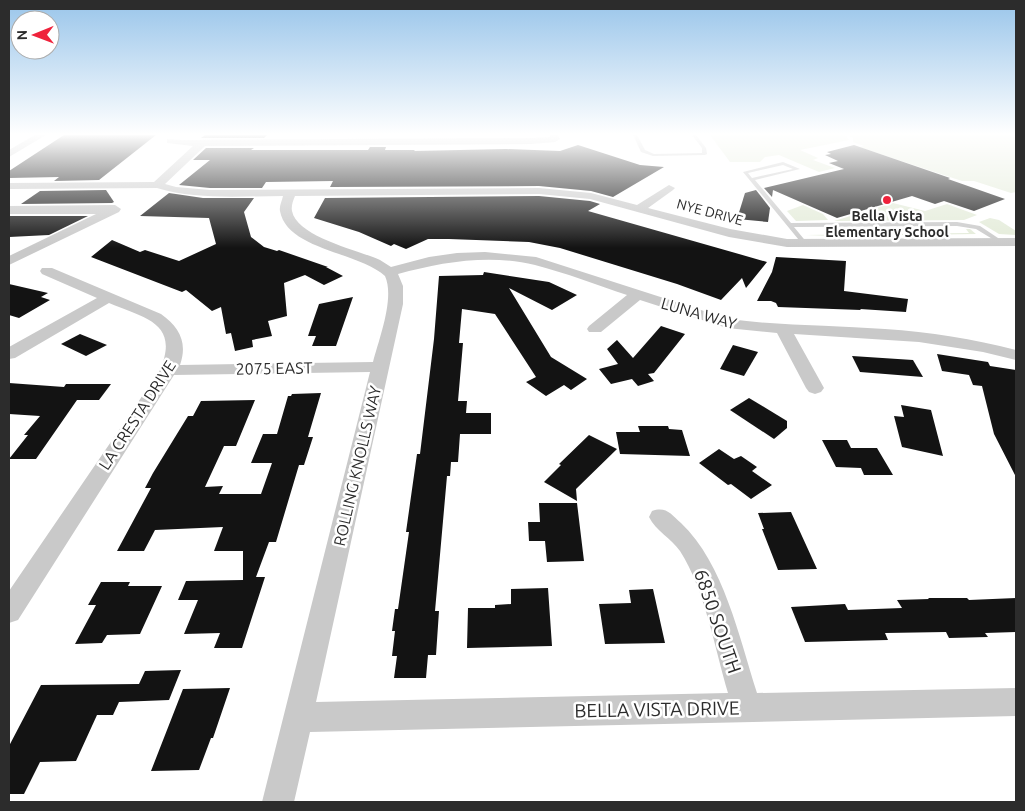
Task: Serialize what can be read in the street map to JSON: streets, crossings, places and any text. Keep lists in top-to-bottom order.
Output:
{
  "streets": {
    "street": [
      "NYE DRIVE",
      "LUNA WAY",
      "2075 EAST",
      "LA CRESTA DRIVE",
      "ROLLING KNOLLS WAY",
      "6850 SOUTH",
      "BELLA VISTA DRIVE"
    ]
  },
  "crossings": [
    ["LUNA WAY", "ROLLING KNOLLS WAY"],
    ["2075 EAST", "LA CRESTA DRIVE"],
    ["2075 EAST", "ROLLING KNOLLS WAY"],
    ["ROLLING KNOLLS WAY", "BELLA VISTA DRIVE"],
    ["6850 SOUTH", "BELLA VISTA DRIVE"]
  ],
  "places": ["Bella Vista Elementary School"],
  "north": "left"
}
